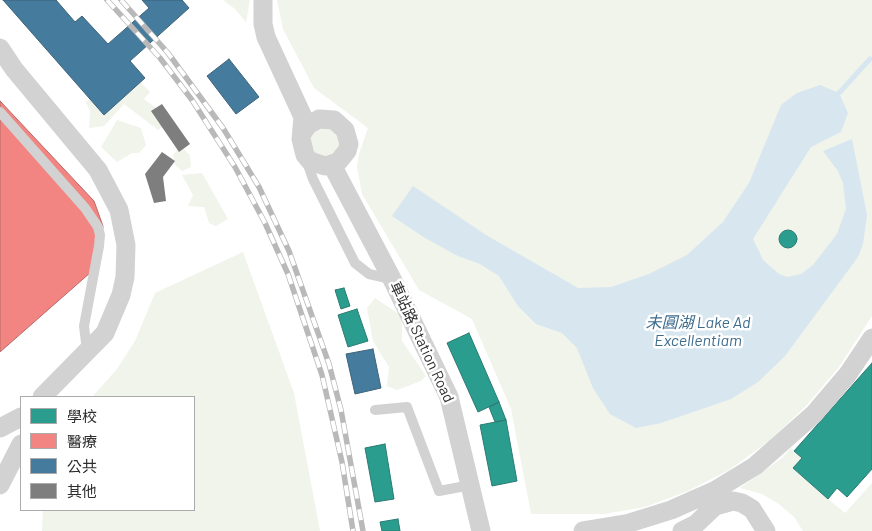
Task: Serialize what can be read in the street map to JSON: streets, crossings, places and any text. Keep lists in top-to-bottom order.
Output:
{
  "streets": {
    "street": ["車站路 Station Road"]
  },
  "water": ["未圓湖 Lake Ad Excellentiam"],
  "legend": [
    "學校",
    "醫療",
    "公共",
    "其他"
  ]
}
